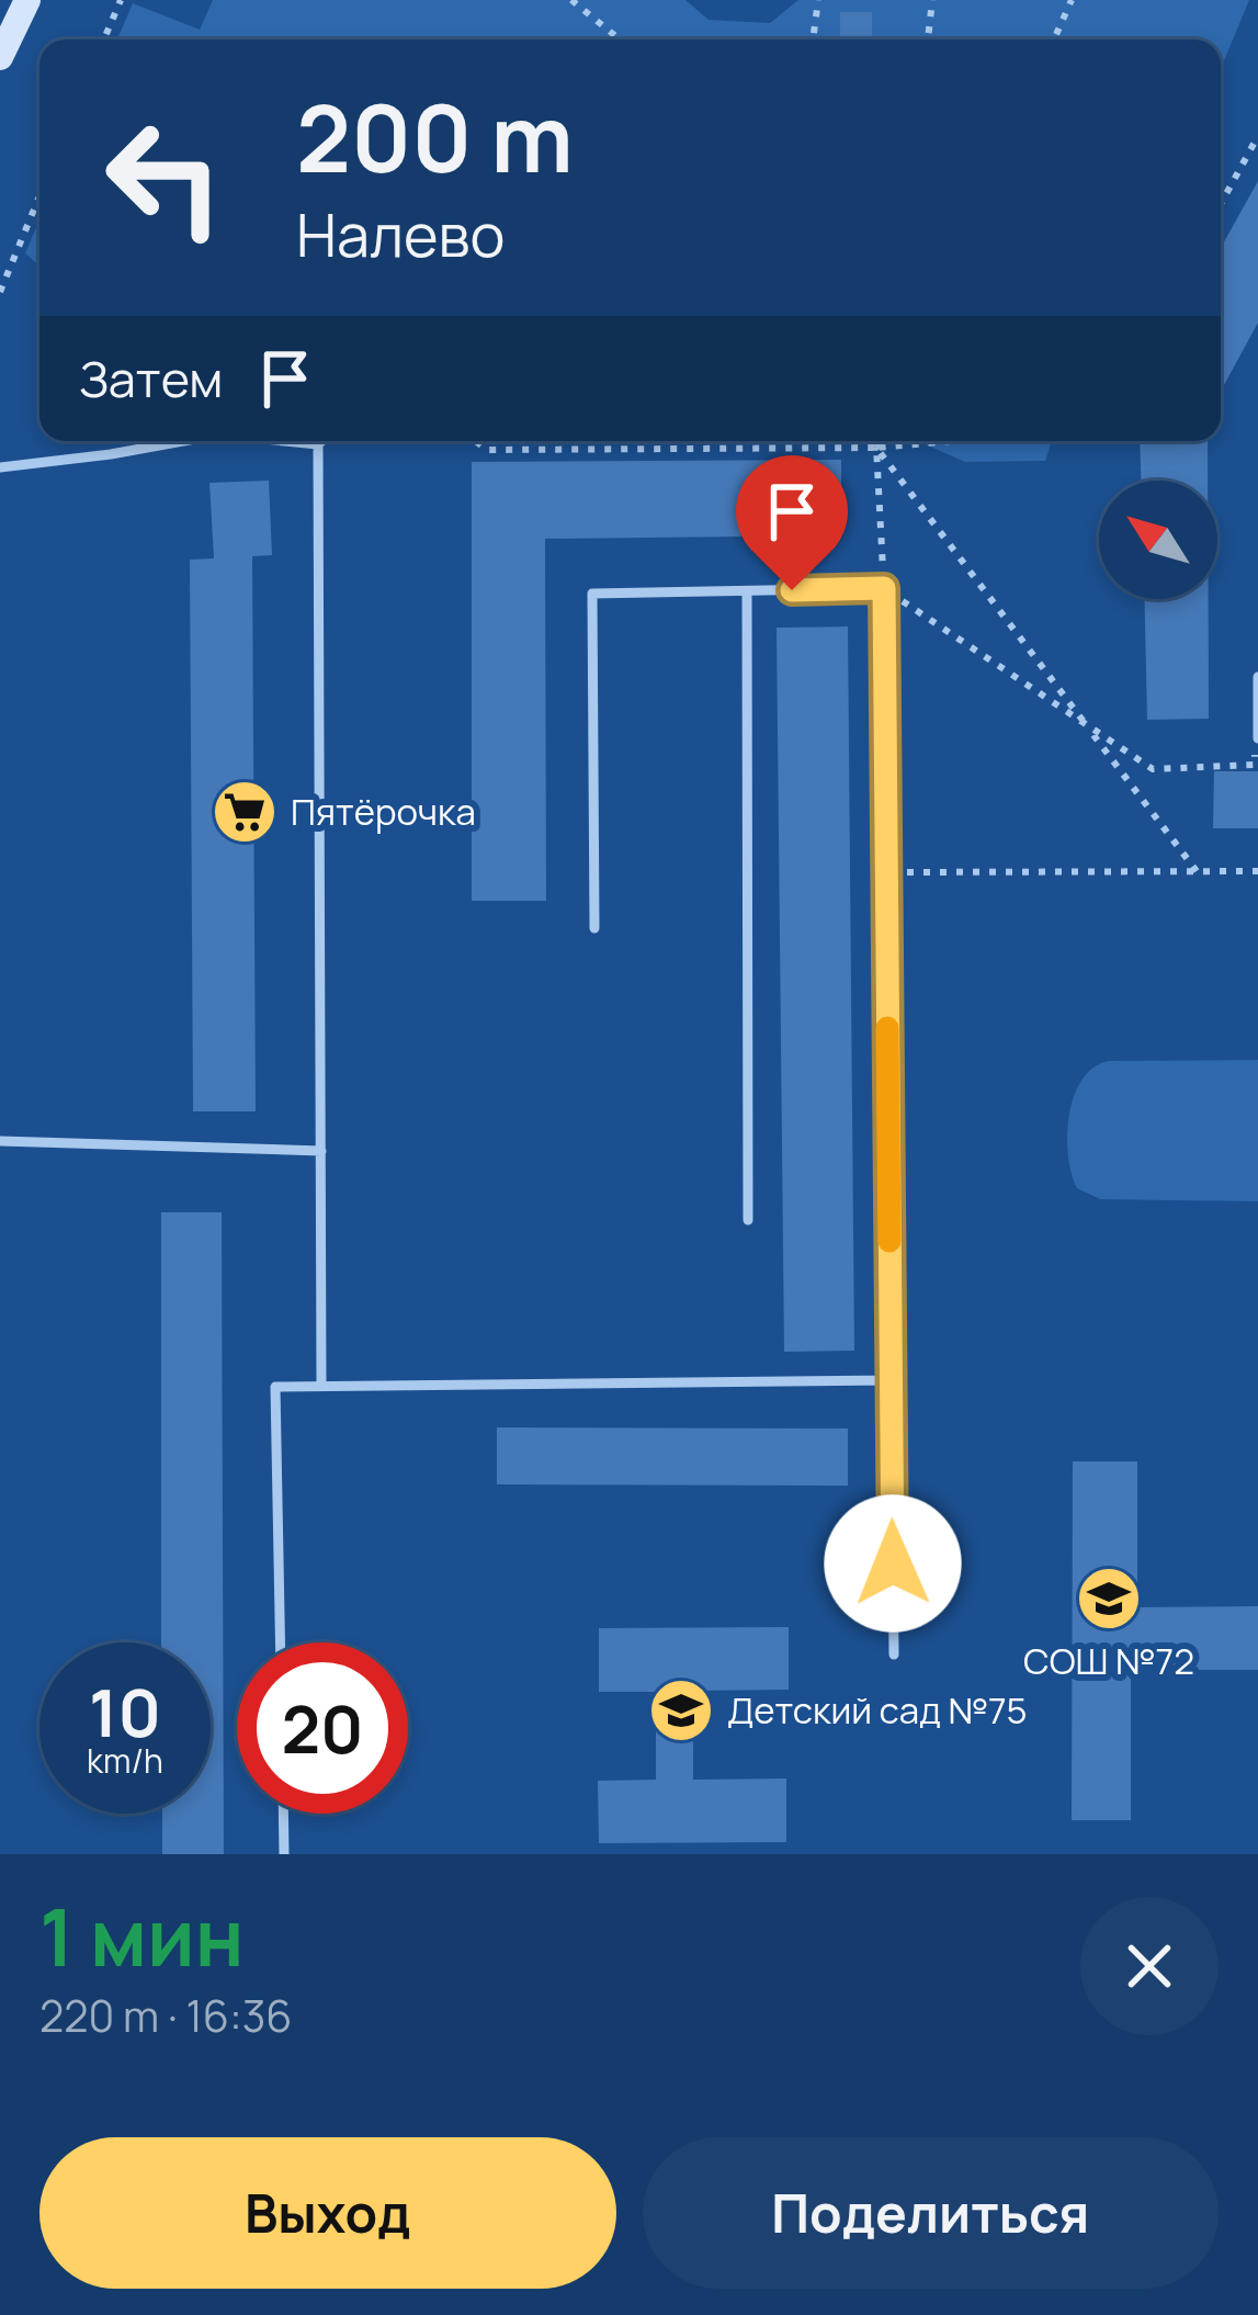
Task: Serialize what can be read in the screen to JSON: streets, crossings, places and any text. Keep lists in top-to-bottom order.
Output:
{
  "places": {
    "supermarket": ["Пятёрочка"],
    "school or university": ["СОШ №72", "Детский сад №75"]
  },
  "north": "top left",
  "page": {
    "turn": ["200 m", "Налево"],
    "then": "Затем",
    "speed": "10 km/h",
    "limit": "20",
    "heading": ["1 мин", "220 m · 16:36"],
    "buttons": ["Выход", "Поделиться"]
  }
}
